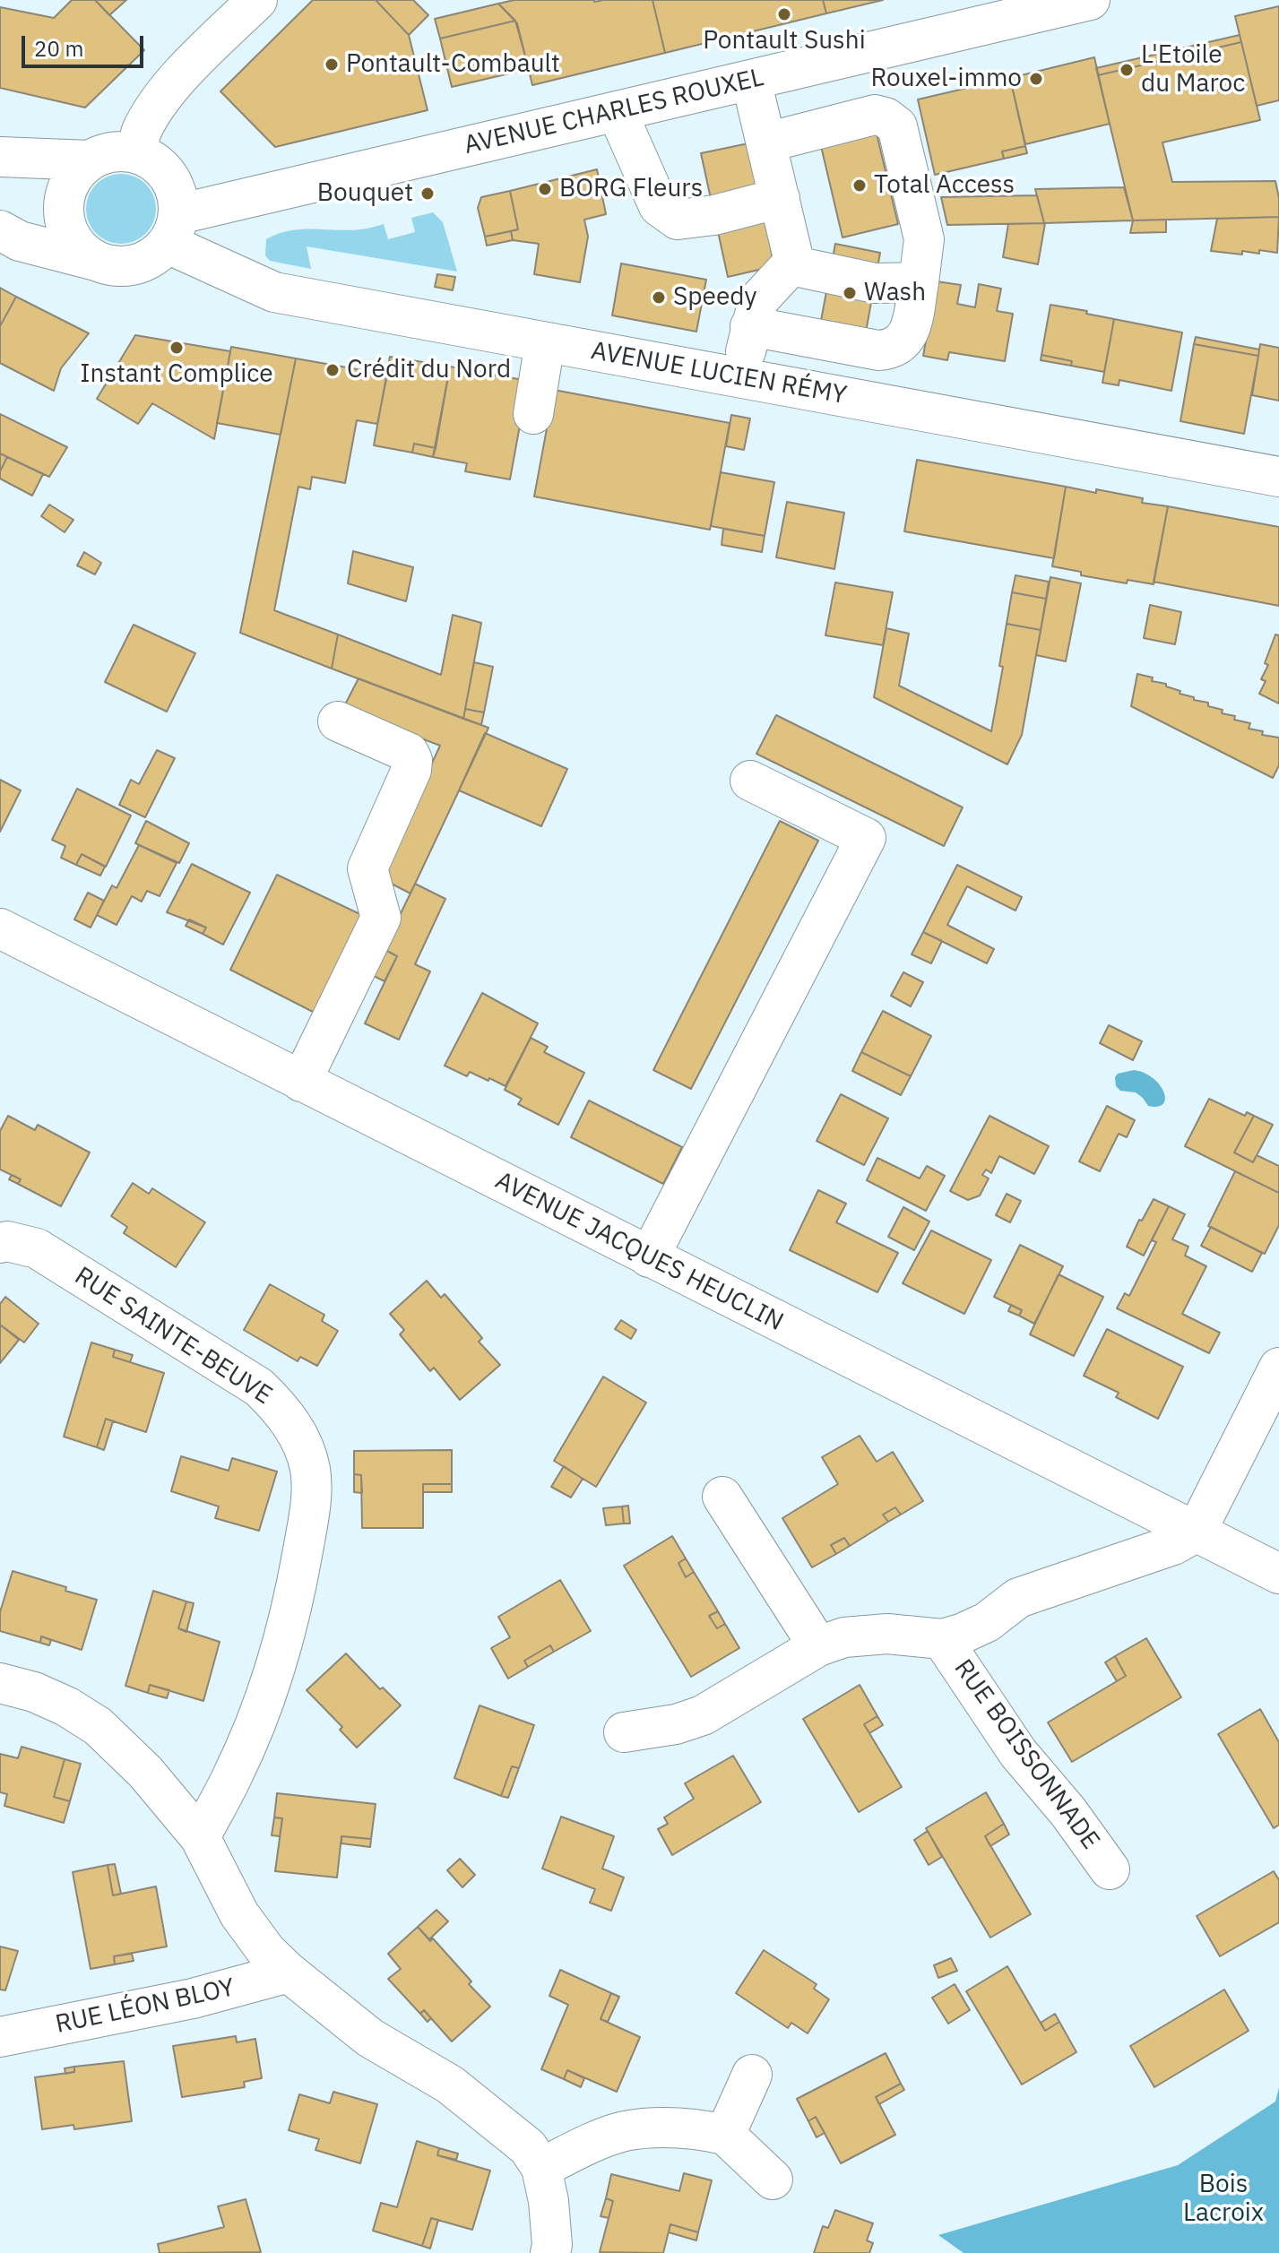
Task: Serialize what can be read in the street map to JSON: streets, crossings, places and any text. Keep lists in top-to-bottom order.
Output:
{
  "streets": {
    "street": [
      "AVENUE CHARLES ROUXEL",
      "AVENUE LUCIEN RÉMY",
      "AVENUE JACQUES HEUCLIN",
      "RUE SAINTE-BEUVE",
      "RUE BOISSONNADE",
      "RUE LÉON BLOY"
    ]
  },
  "crossings": [
    ["AVENUE CHARLES ROUXEL", "AVENUE LUCIEN RÉMY"]
  ],
  "parks": ["Bois Lacroix"],
  "places": [
    "Pontault Sushi",
    "Pontault-Combault",
    "L'Etoile du Maroc",
    "Rouxel-immo",
    "Total Access",
    "BORG Fleurs",
    "Bouquet",
    "Wash",
    "Speedy",
    "Instant Complice",
    "Crédit du Nord"
  ],
  "scale_bar": "20 m"
}
